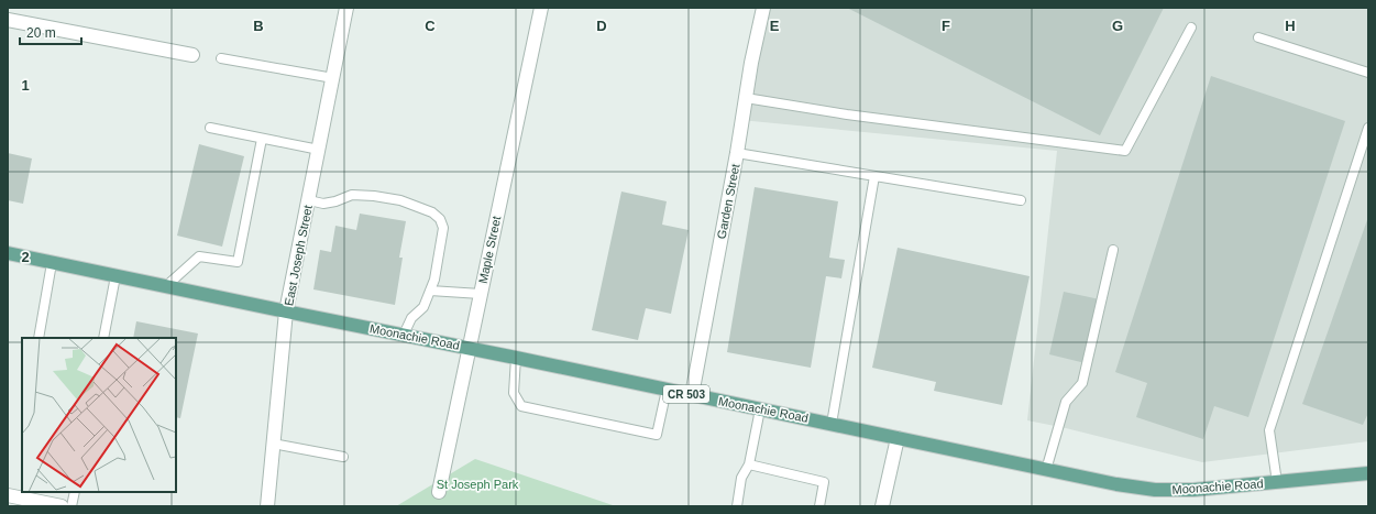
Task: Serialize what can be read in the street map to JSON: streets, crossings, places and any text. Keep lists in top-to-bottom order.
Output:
{
  "streets": {
    "main road": ["Moonachie Road", "CR 503"],
    "street": ["Garden Street", "Maple Street", "East Joseph Street"]
  },
  "crossings": [
    ["Garden Street", "Moonachie Road"],
    ["Maple Street", "Moonachie Road"],
    ["East Joseph Street", "Moonachie Road"]
  ],
  "parks": ["St Joseph Park"],
  "scale_bar": "20 m",
  "grid": {
    "columns": [
      "B",
      "C",
      "D",
      "E",
      "F",
      "G",
      "H"
    ],
    "rows": ["1", "2"]
  }
}
